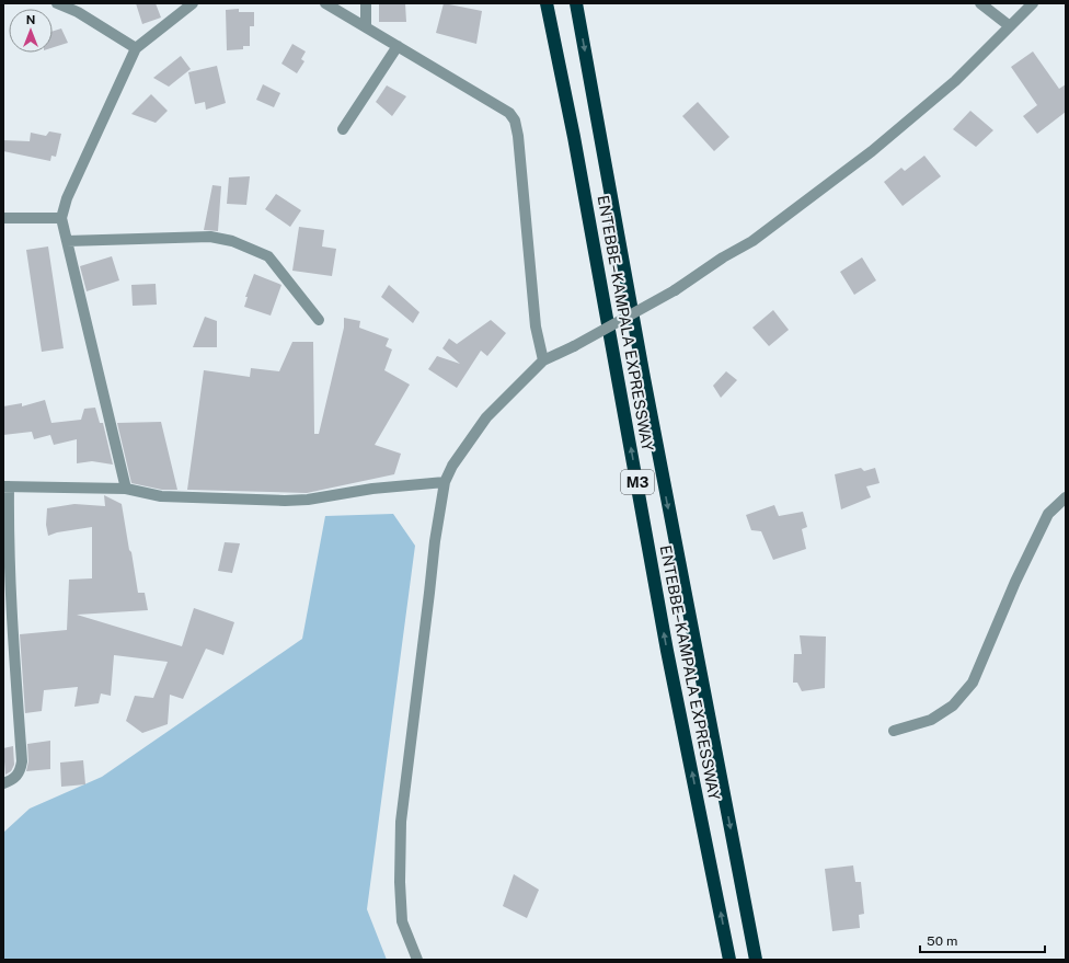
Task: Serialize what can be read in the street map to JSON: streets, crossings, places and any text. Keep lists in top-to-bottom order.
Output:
{
  "streets": {
    "highway": ["ENTEBBE–KAMPALA EXPRESSWAY", "M3"]
  },
  "scale_bar": "50 m",
  "north": "top"
}
